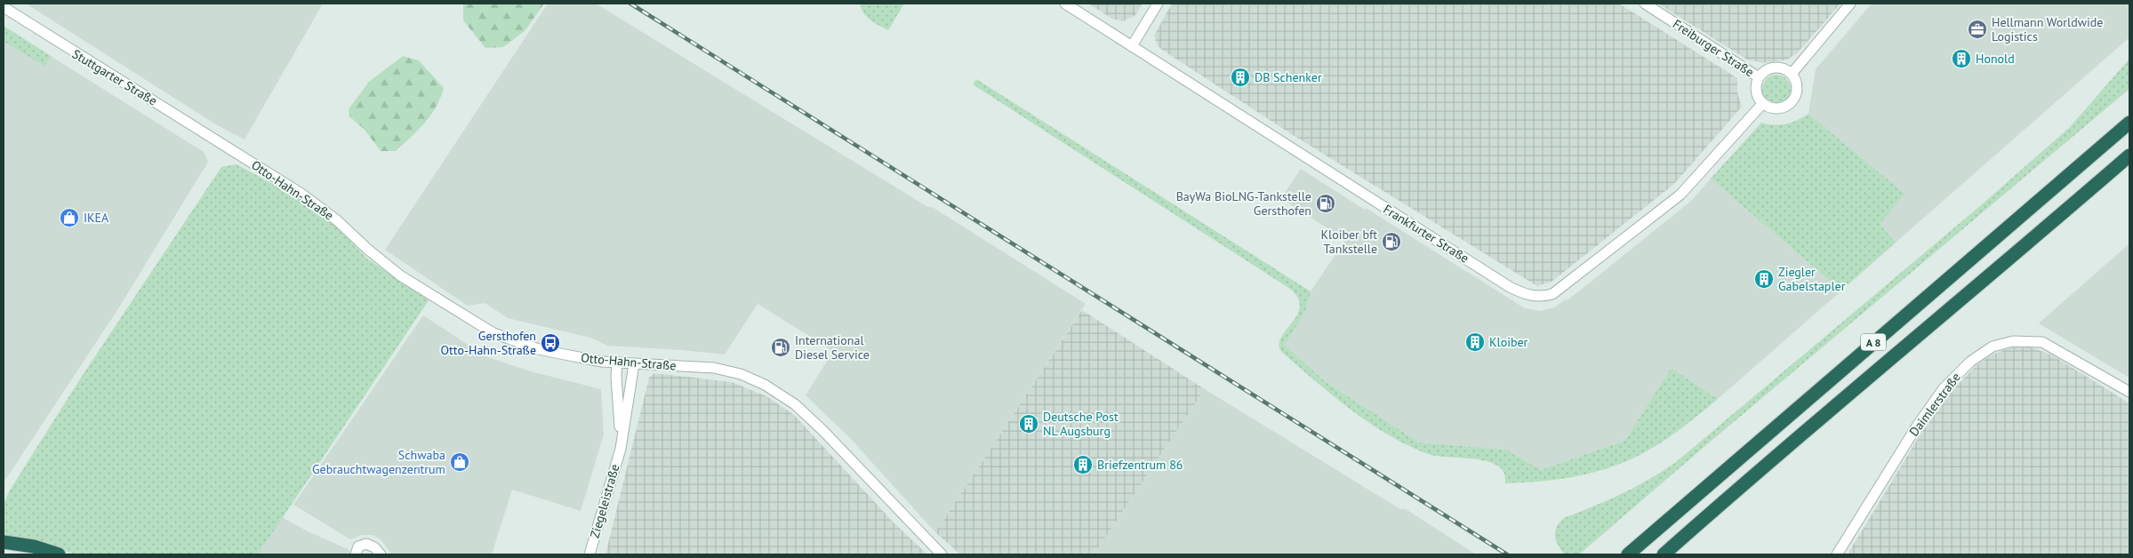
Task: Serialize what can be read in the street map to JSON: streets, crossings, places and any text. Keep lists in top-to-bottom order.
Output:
{
  "streets": {
    "highway": ["A 8"],
    "street": [
      "Freiburger Straße",
      "Stuttgarter Straße",
      "Otto-Hahn-Straße",
      "Frankfurter Straße",
      "Daimlerstraße",
      "Ziegeleistraße"
    ]
  },
  "crossings": [
    ["Freiburger Straße", "Frankfurter Straße"],
    ["Stuttgarter Straße", "Otto-Hahn-Straße"],
    ["Otto-Hahn-Straße", "Ziegeleistraße"]
  ],
  "places": {
    "office": ["Hellmann Worldwide Logistics"],
    "building": [
      "Honold",
      "DB Schenker",
      "Ziegler Gabelstapler",
      "Kloiber",
      "Deutsche Post NL Augsburg",
      "Briefzentrum 86"
    ],
    "fuel station": ["BayWa BioLNG-Tankstelle Gersthofen", "Kloiber bft Tankstelle", "International Diesel Service"],
    "shop": ["IKEA", "Schwaba Gebrauchtwagenzentrum"],
    "bus stop": ["Gersthofen Otto-Hahn-Straße"]
  }
}
